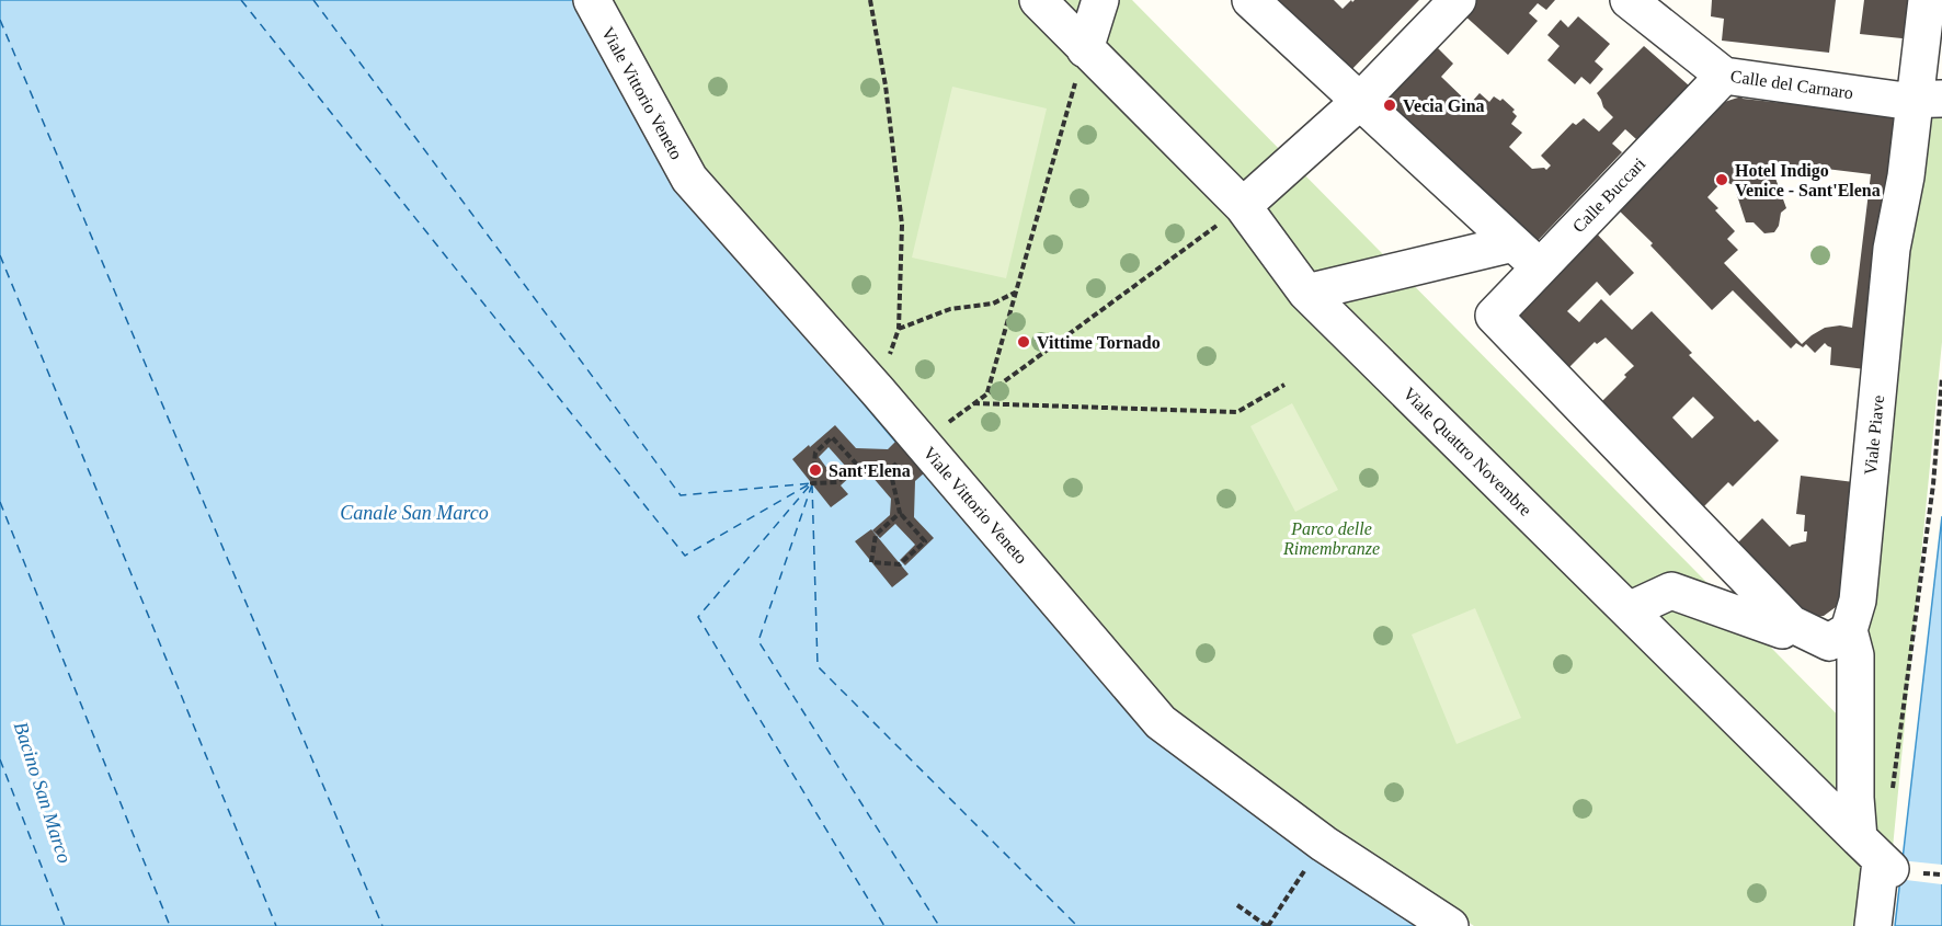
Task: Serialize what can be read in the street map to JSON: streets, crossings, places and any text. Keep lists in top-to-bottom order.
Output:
{
  "streets": {
    "street": [
      "Calle del Carnaro",
      "Viale Vittorio Veneto",
      "Calle Buccari",
      "Viale Piave",
      "Viale Quattro Novembre"
    ]
  },
  "crossings": [
    ["Calle del Carnaro", "Calle Buccari"],
    ["Calle del Carnaro", "Viale Piave"],
    ["Viale Piave", "Viale Quattro Novembre"]
  ],
  "water": ["Canale San Marco", "Bacino San Marco"],
  "parks": ["Parco delle Rimembranze"],
  "places": [
    "Vecia Gina",
    "Hotel Indigo Venice - Sant'Elena",
    "Vittime Tornado",
    "Sant'Elena"
  ]
}
